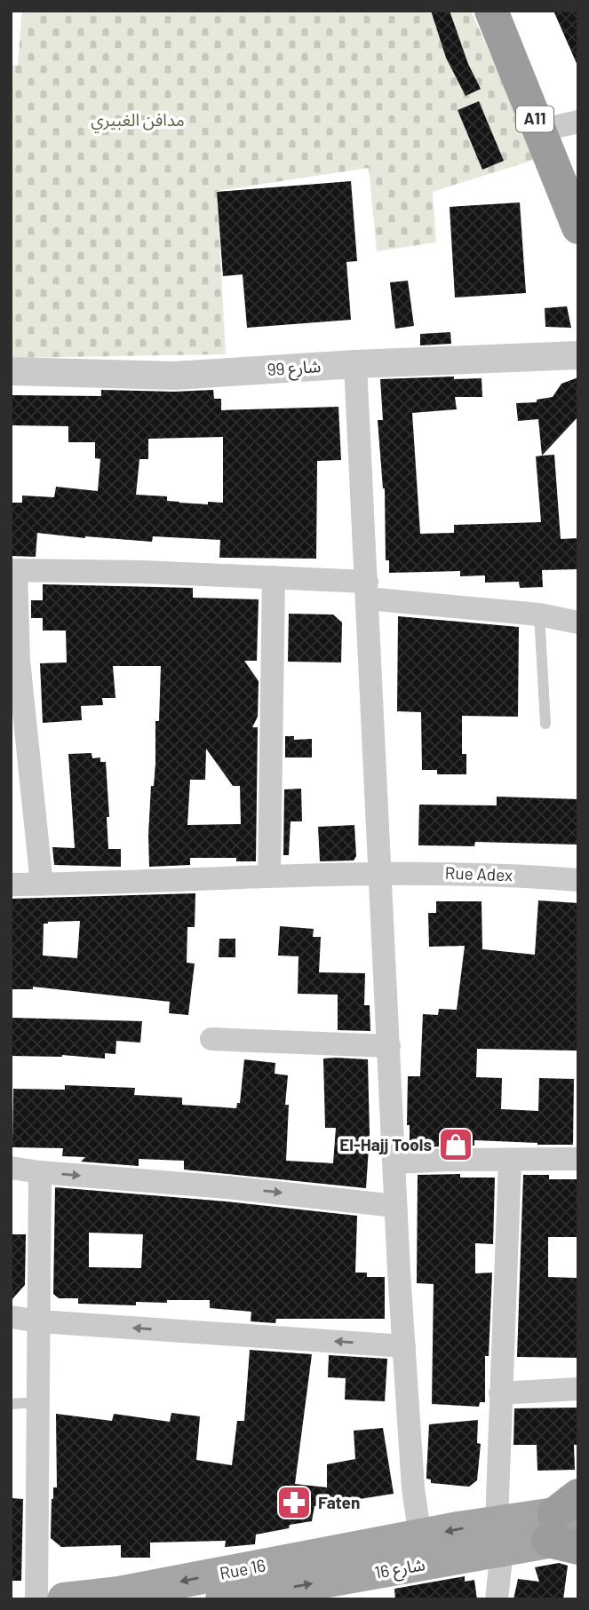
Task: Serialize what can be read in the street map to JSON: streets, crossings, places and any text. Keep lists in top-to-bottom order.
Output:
{
  "streets": {
    "highway": ["A11"],
    "main road": ["شارع 16", "Rue 16"],
    "street": ["شارع 99", "Rue Adex"]
  },
  "crossings": [
    ["شارع 16", "Rue 16"]
  ],
  "one_way": ["شارع 16", "Rue 16"],
  "parks": ["مدافن الغبيري"],
  "places": {
    "shop": ["El-Hajj Tools"],
    "pharmacy": ["Faten"]
  }
}
